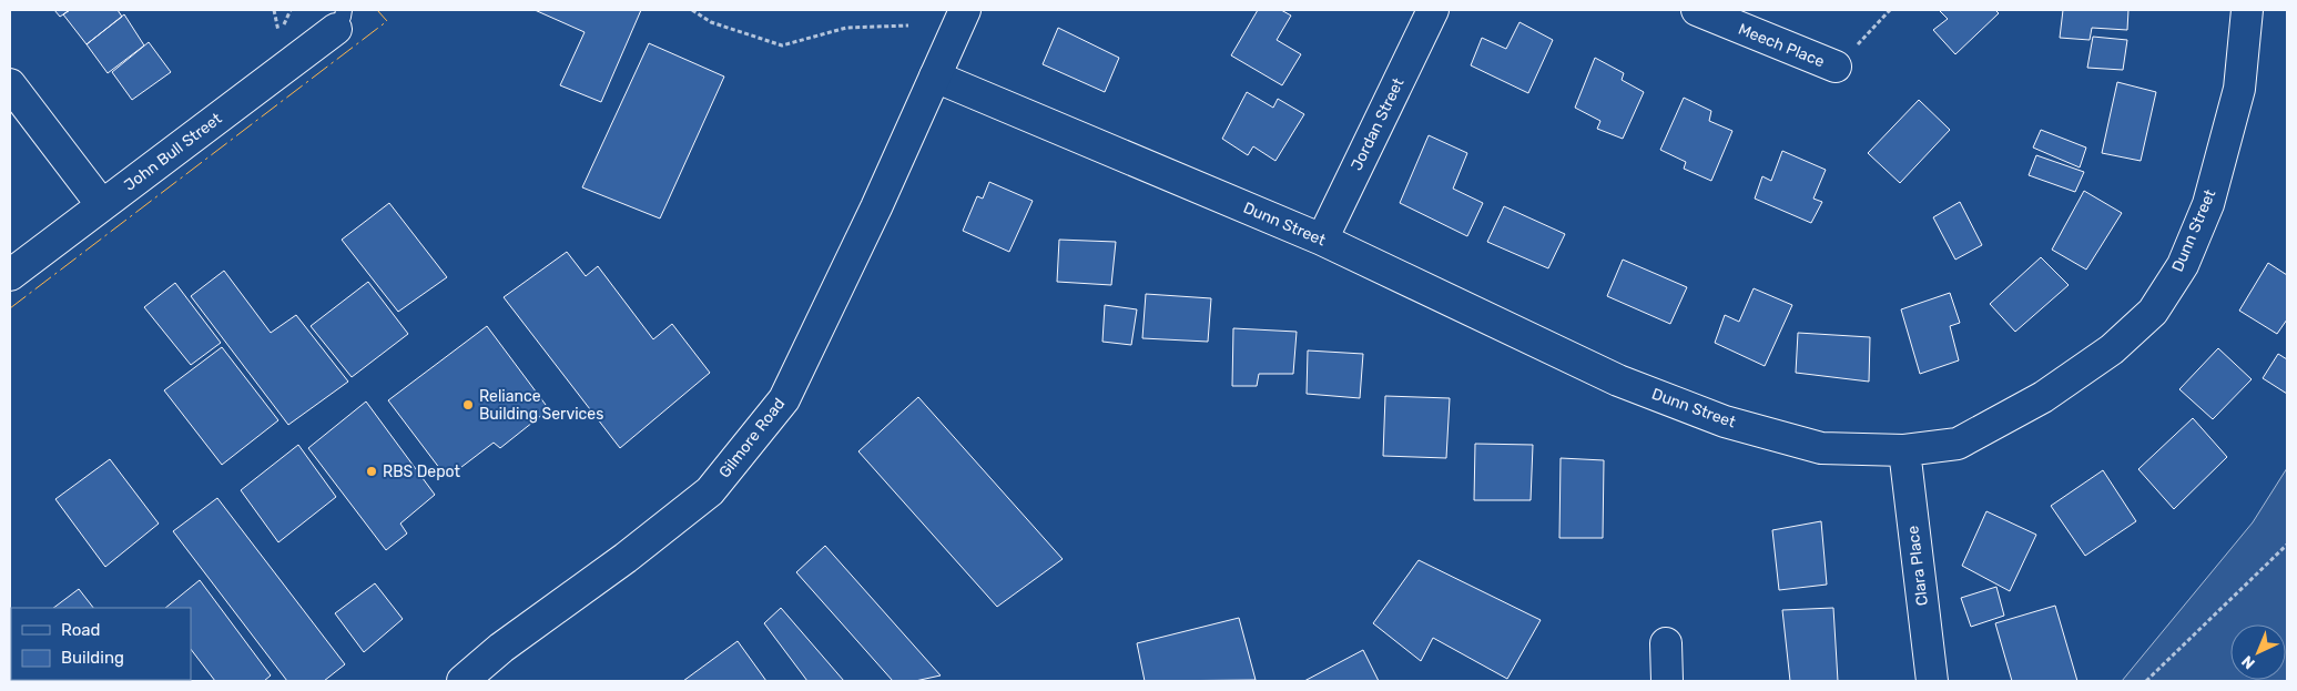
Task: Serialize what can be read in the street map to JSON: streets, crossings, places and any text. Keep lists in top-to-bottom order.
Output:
{
  "streets": {
    "street": [
      "Meech Place",
      "Jordan Street",
      "John Bull Street",
      "Dunn Street",
      "Gilmore Road",
      "Clara Place"
    ]
  },
  "crossings": [
    ["Jordan Street", "Dunn Street"],
    ["Dunn Street", "Gilmore Road"],
    ["Dunn Street", "Clara Place"]
  ],
  "places": ["Reliance Building Services", "RBS Depot"],
  "legend": ["Road", "Building"],
  "north": "bottom left"
}
